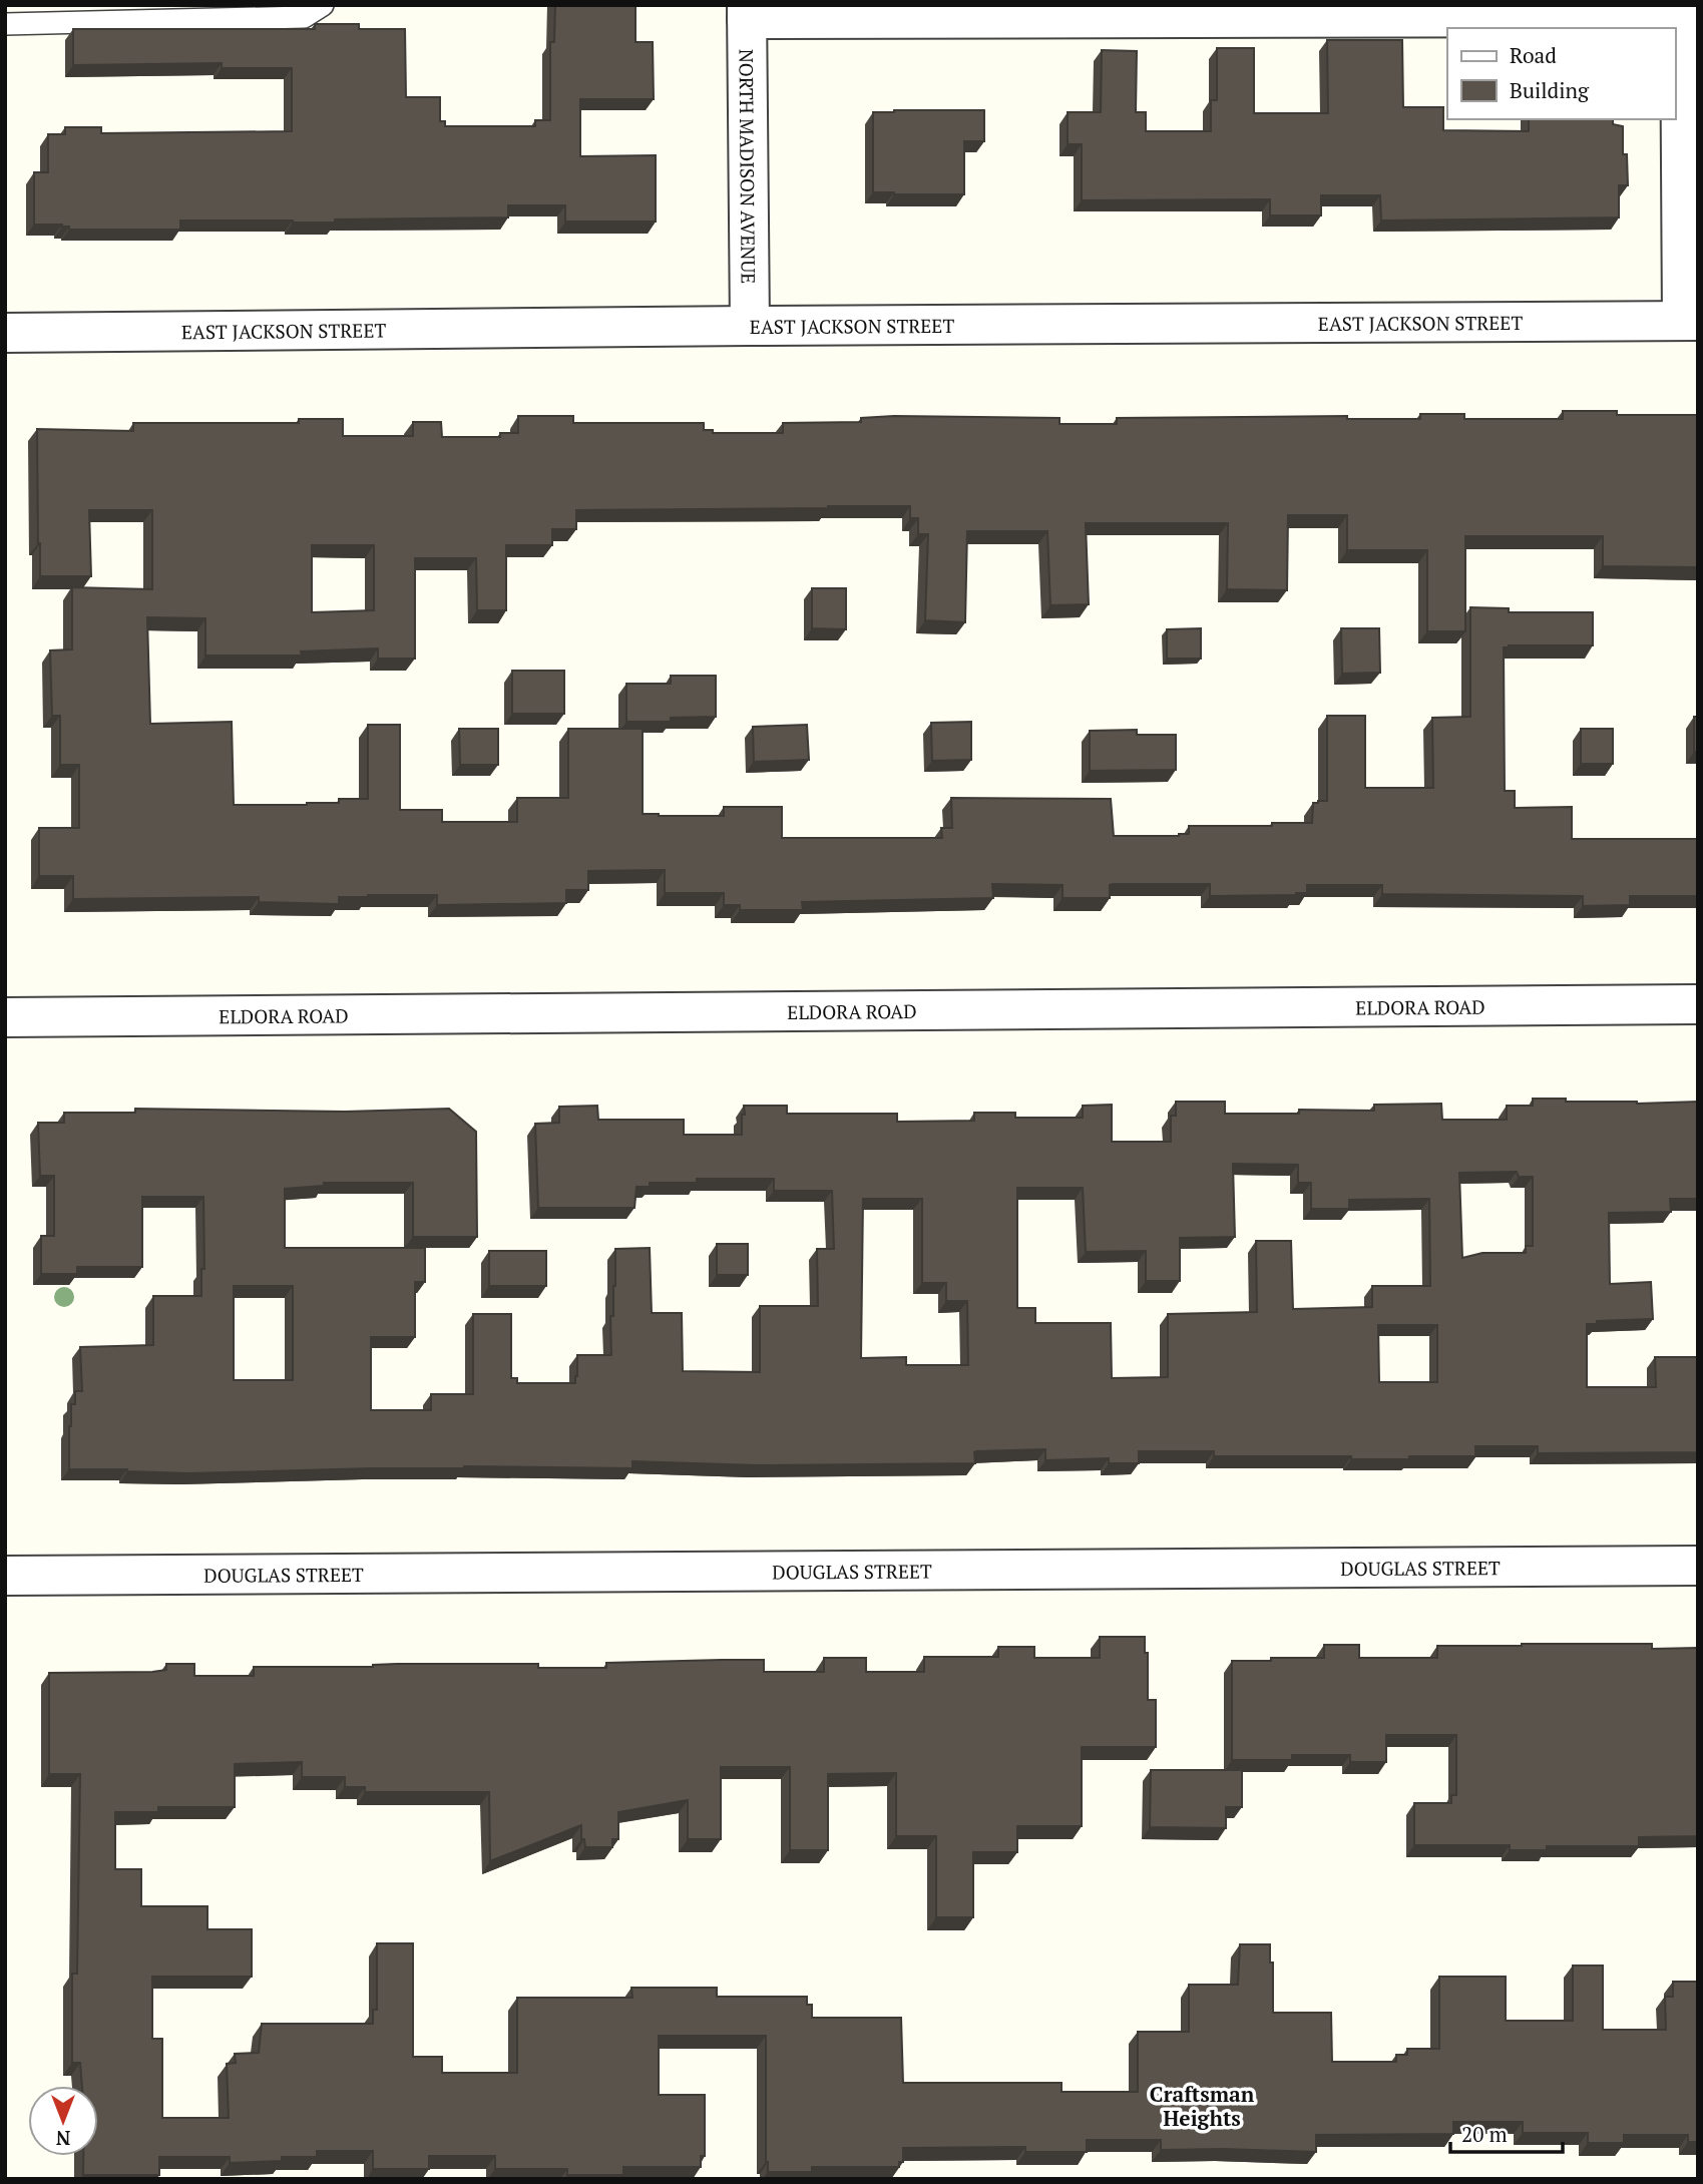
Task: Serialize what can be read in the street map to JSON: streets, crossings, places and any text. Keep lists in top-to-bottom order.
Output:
{
  "streets": {
    "street": [
      "NORTH MADISON AVENUE",
      "EAST JACKSON STREET",
      "ELDORA ROAD",
      "DOUGLAS STREET"
    ]
  },
  "crossings": [
    ["NORTH MADISON AVENUE", "EAST JACKSON STREET"]
  ],
  "districts": ["Craftsman Heights"],
  "legend": ["Road", "Building"],
  "scale_bar": "20 m",
  "north": "bottom"
}
